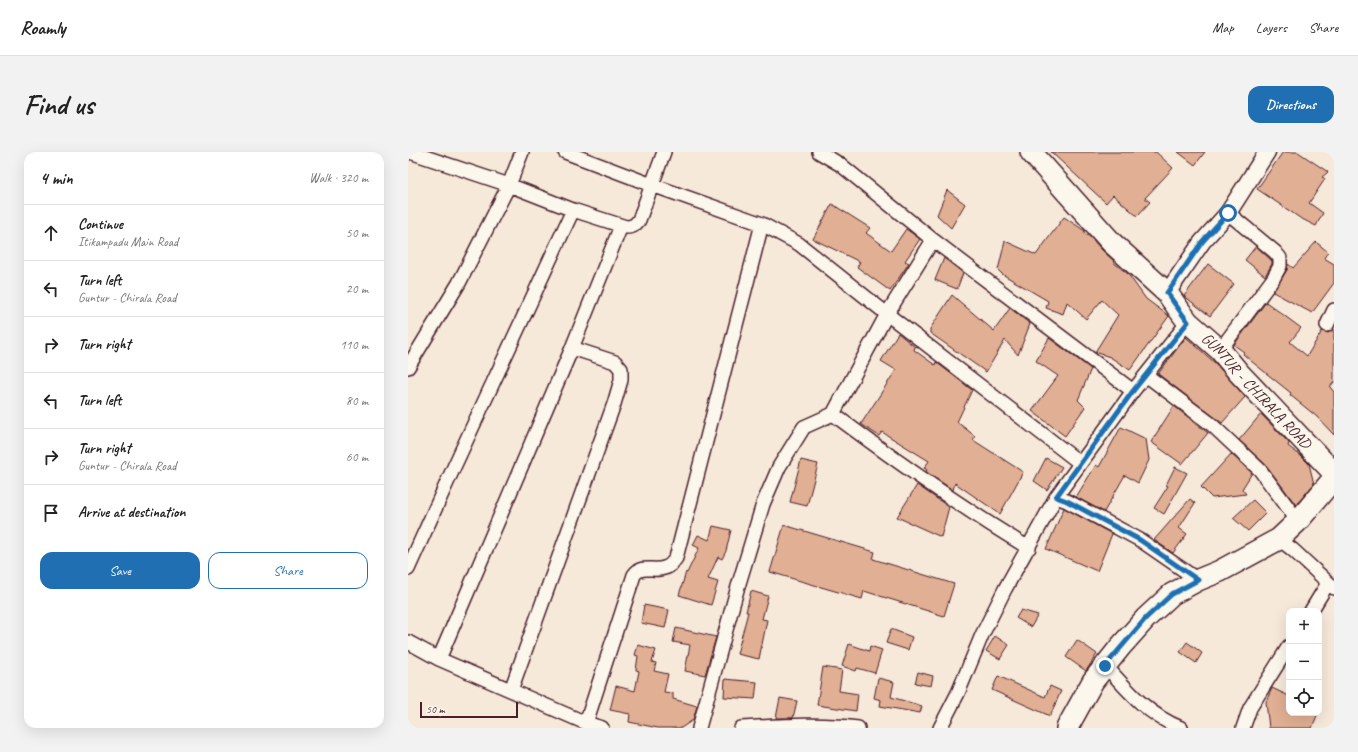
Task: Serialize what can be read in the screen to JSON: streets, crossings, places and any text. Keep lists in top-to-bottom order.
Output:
{
  "streets": {
    "main road": ["GUNTUR - CHIRALA ROAD"]
  },
  "scale_bar": "50 m",
  "page": {
    "header": "Roamly",
    "nav": ["Map", "Layers", "Share"],
    "buttons": [
      "Directions",
      ["Save", "Share"]
    ],
    "title": "Find us",
    "heading": ["4 min", "Walk · 320 m"],
    "list": [
      ["Continue", "Itikampadu Main Road", "50 m"],
      ["Turn left", "Guntur - Chirala Road", "20 m"],
      ["Turn right", "110 m"],
      ["Turn left", "80 m"],
      ["Turn right", "Guntur - Chirala Road", "60 m"],
      "Arrive at destination"
    ],
    "map_buttons": ["+", "−"],
    "scale": "50 m"
  }
}
